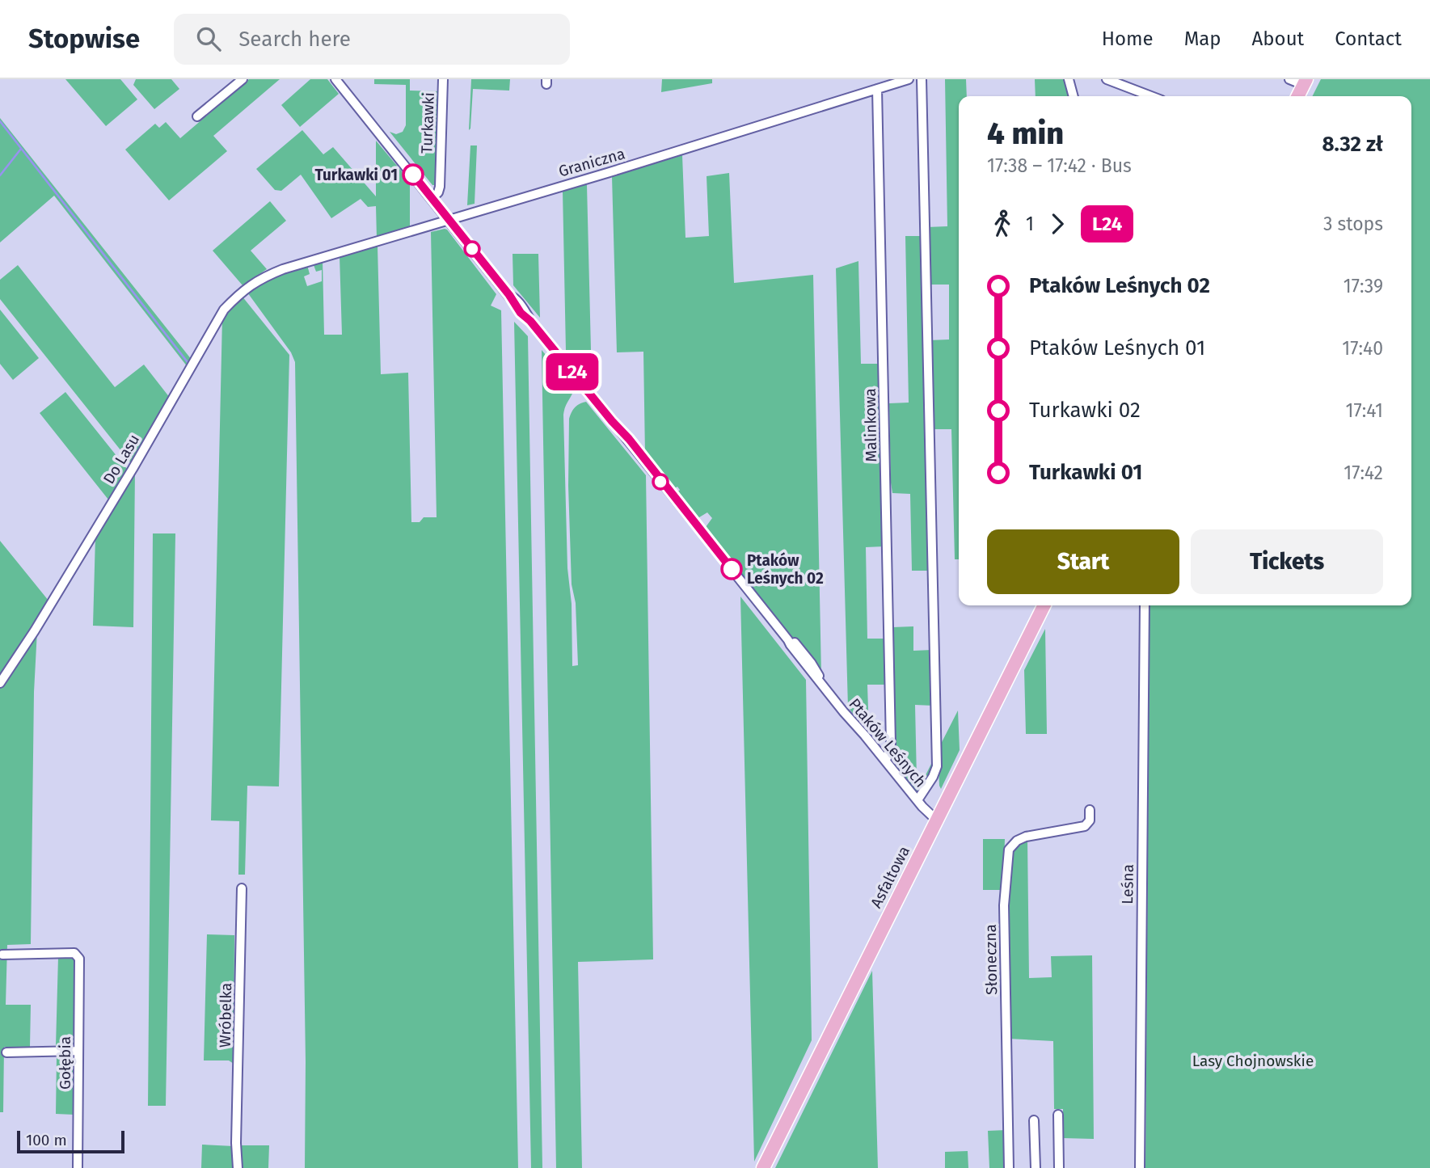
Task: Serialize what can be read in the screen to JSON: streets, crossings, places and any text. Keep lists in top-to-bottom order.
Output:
{
  "streets": {
    "main road": ["Asfaltowa"],
    "street": [
      "Turkawki",
      "Graniczna",
      "Malinkowa",
      "Do Lasu",
      "Ptaków Leśnych",
      "Leśna",
      "Słoneczna",
      "Wróbelka",
      "Gołębia"
    ]
  },
  "crossings": [
    ["Turkawki", "Ptaków Leśnych"],
    ["Graniczna", "Malinkowa"],
    ["Graniczna", "Do Lasu"],
    ["Graniczna", "Ptaków Leśnych"],
    ["Malinkowa", "Ptaków Leśnych"],
    ["Ptaków Leśnych", "Asfaltowa"]
  ],
  "parks": ["Lasy Chojnowskie"],
  "places": ["Turkawki 01", "Ptaków Leśnych 02"],
  "lines": ["bus line L24"],
  "scale_bar": "100 m",
  "page": {
    "header": "Stopwise",
    "search": "Search here",
    "nav": [
      "Home",
      "Map",
      "About",
      "Contact"
    ],
    "on_map": "L24",
    "heading": ["4 min", "17:38 – 17:42 · Bus", "8.32 zł"],
    "legs": ["1", "L24", "3 stops"],
    "list": [
      {
        "name": "Ptaków Leśnych 02",
        "value": "17:39"
      },
      {
        "name": "Ptaków Leśnych 01",
        "value": "17:40"
      },
      {
        "name": "Turkawki 02",
        "value": "17:41"
      },
      {
        "name": "Turkawki 01",
        "value": "17:42"
      }
    ],
    "buttons": ["Start", "Tickets"],
    "scale": "100 m"
  }
}
